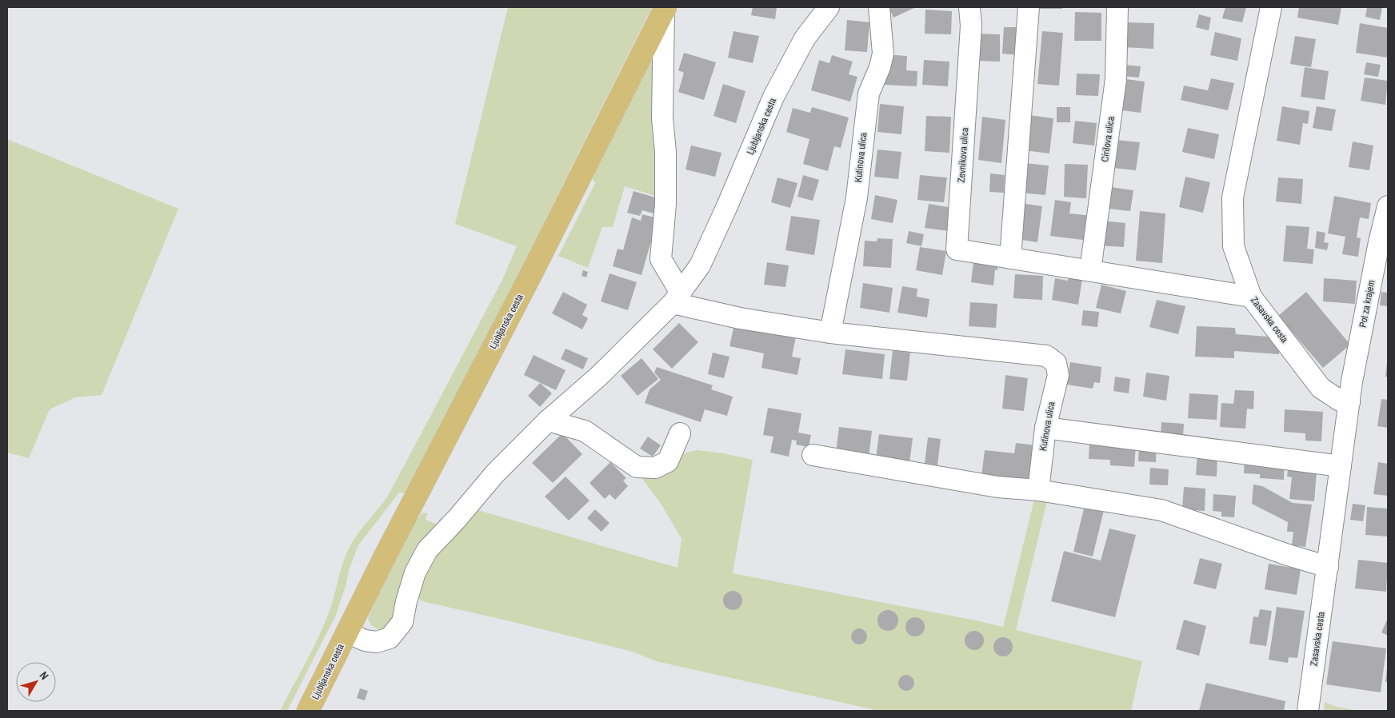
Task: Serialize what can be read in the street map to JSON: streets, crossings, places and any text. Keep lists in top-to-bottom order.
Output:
{
  "streets": {
    "main road": ["Ljubljanska cesta"],
    "street": [
      "Cirilova ulica",
      "Zevnikova ulica",
      "Kutinova ulica",
      "Pot za krajem",
      "Zasavska cesta"
    ]
  },
  "crossings": [
    ["Ljubljanska cesta", "Kutinova ulica"],
    ["Cirilova ulica", "Zevnikova ulica"],
    ["Zevnikova ulica", "Zasavska cesta"],
    ["Pot za krajem", "Zasavska cesta"]
  ],
  "north": "top right"
}
